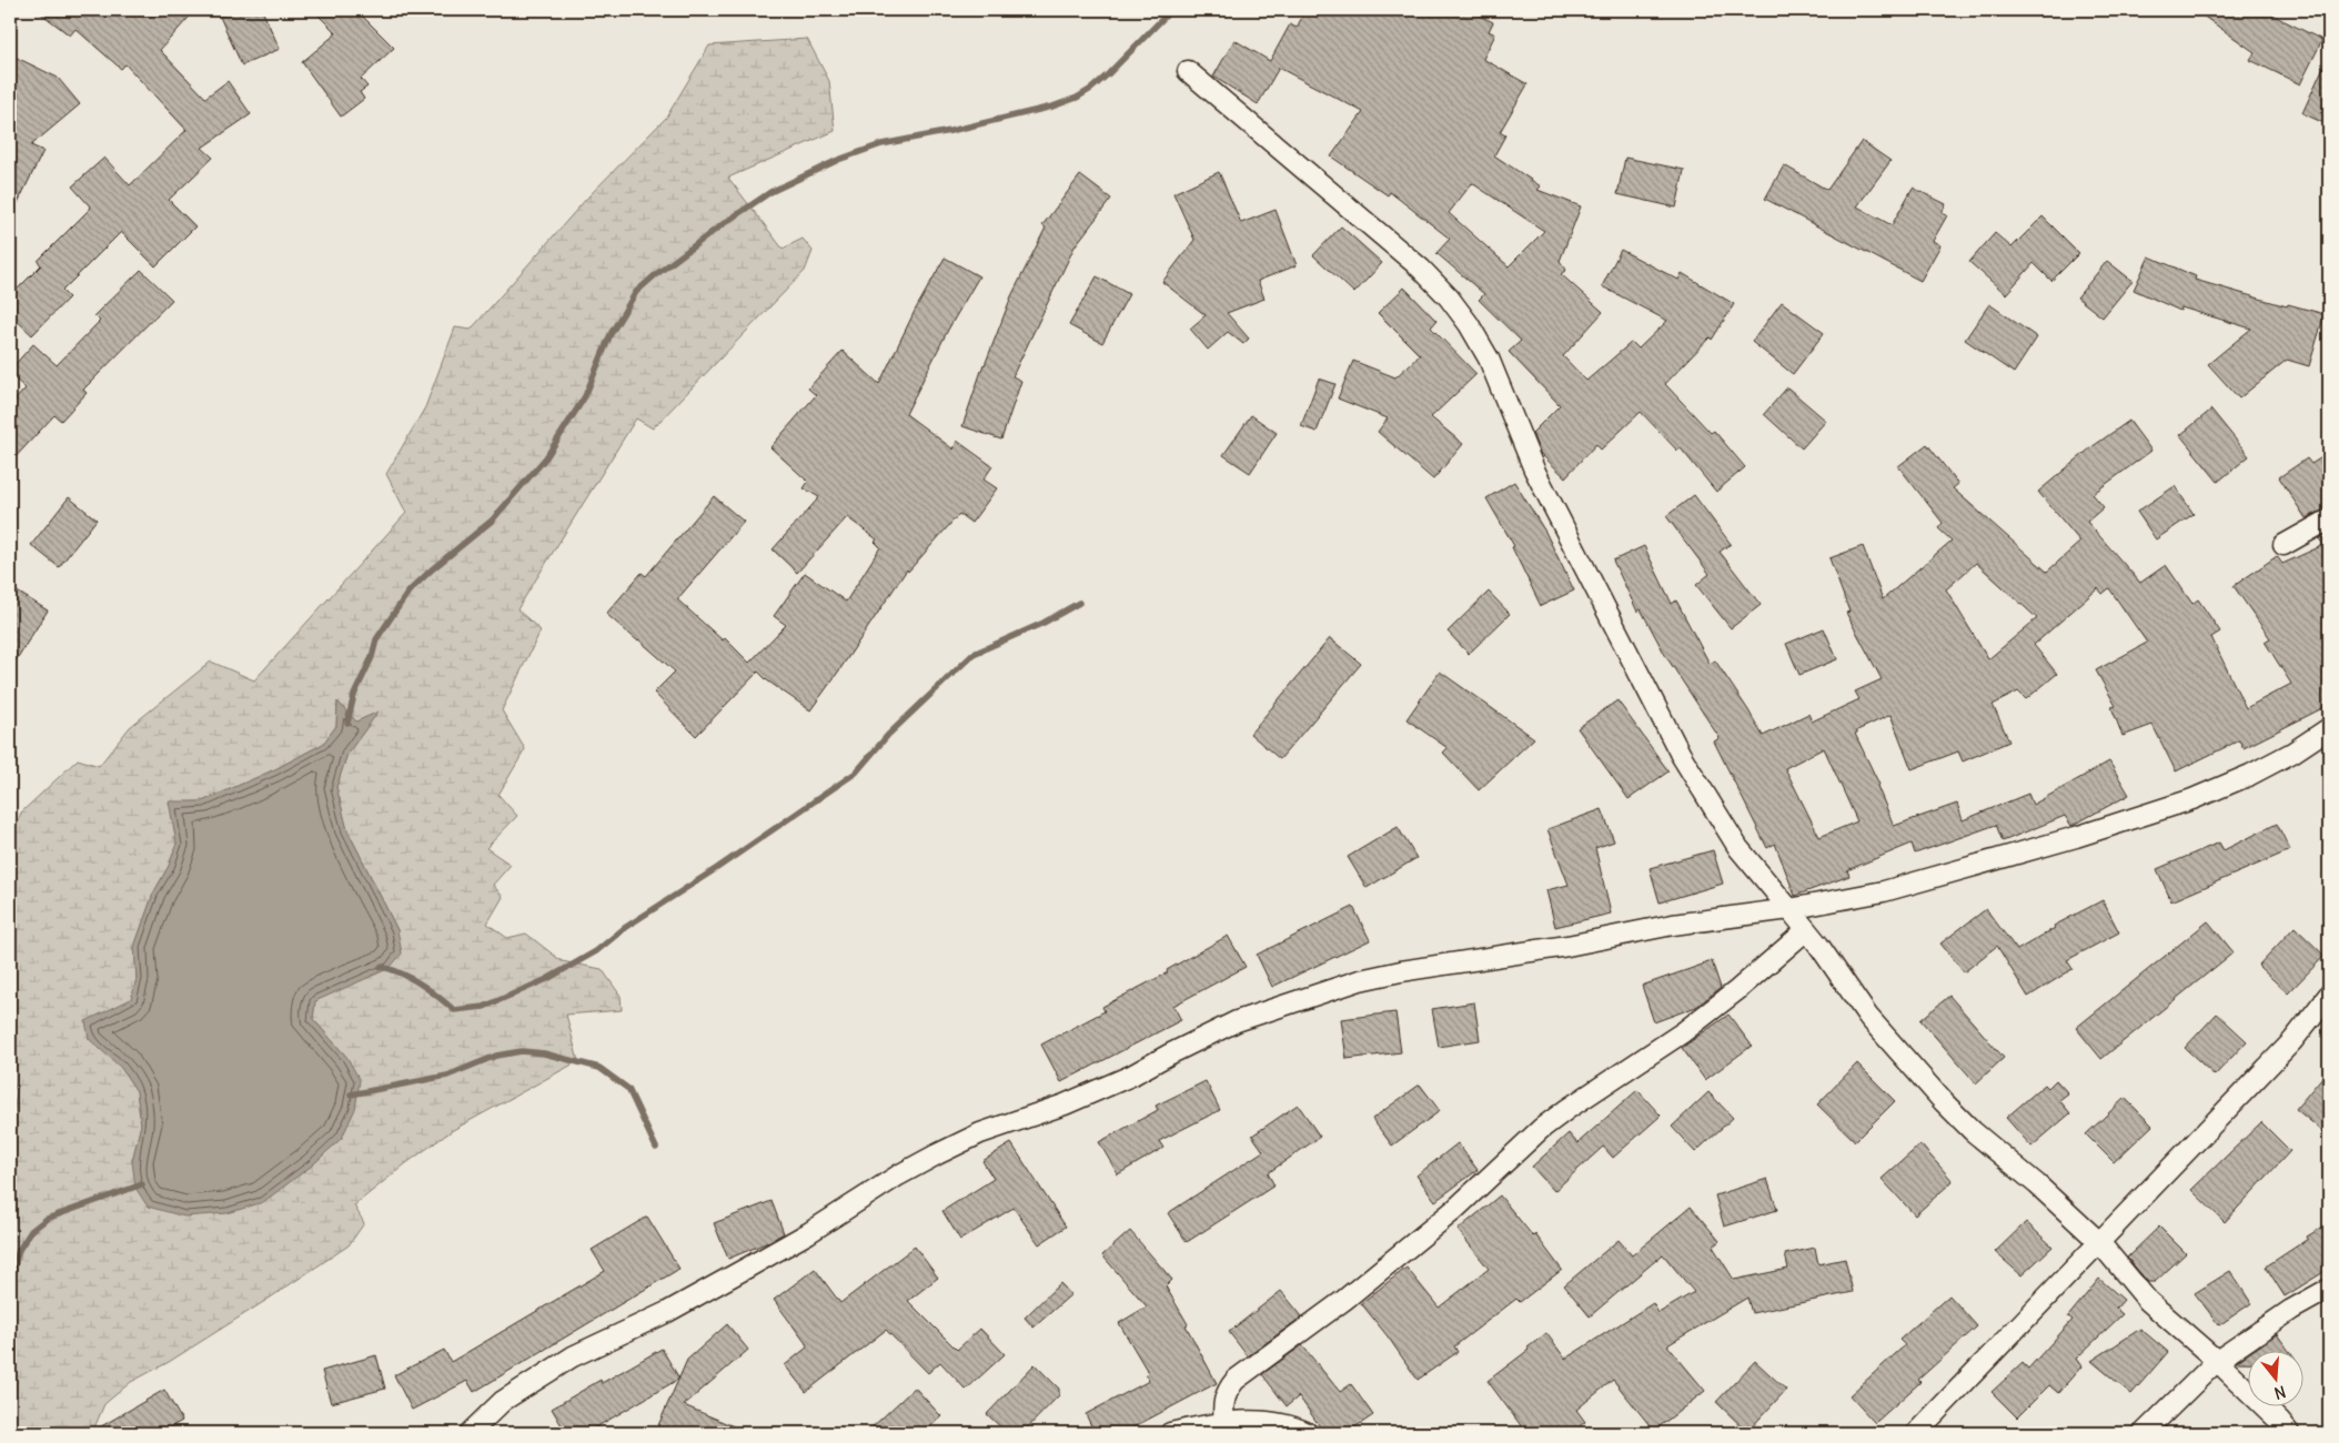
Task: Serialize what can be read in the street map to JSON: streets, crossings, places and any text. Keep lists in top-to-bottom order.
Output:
{
  "north": "bottom"
}
